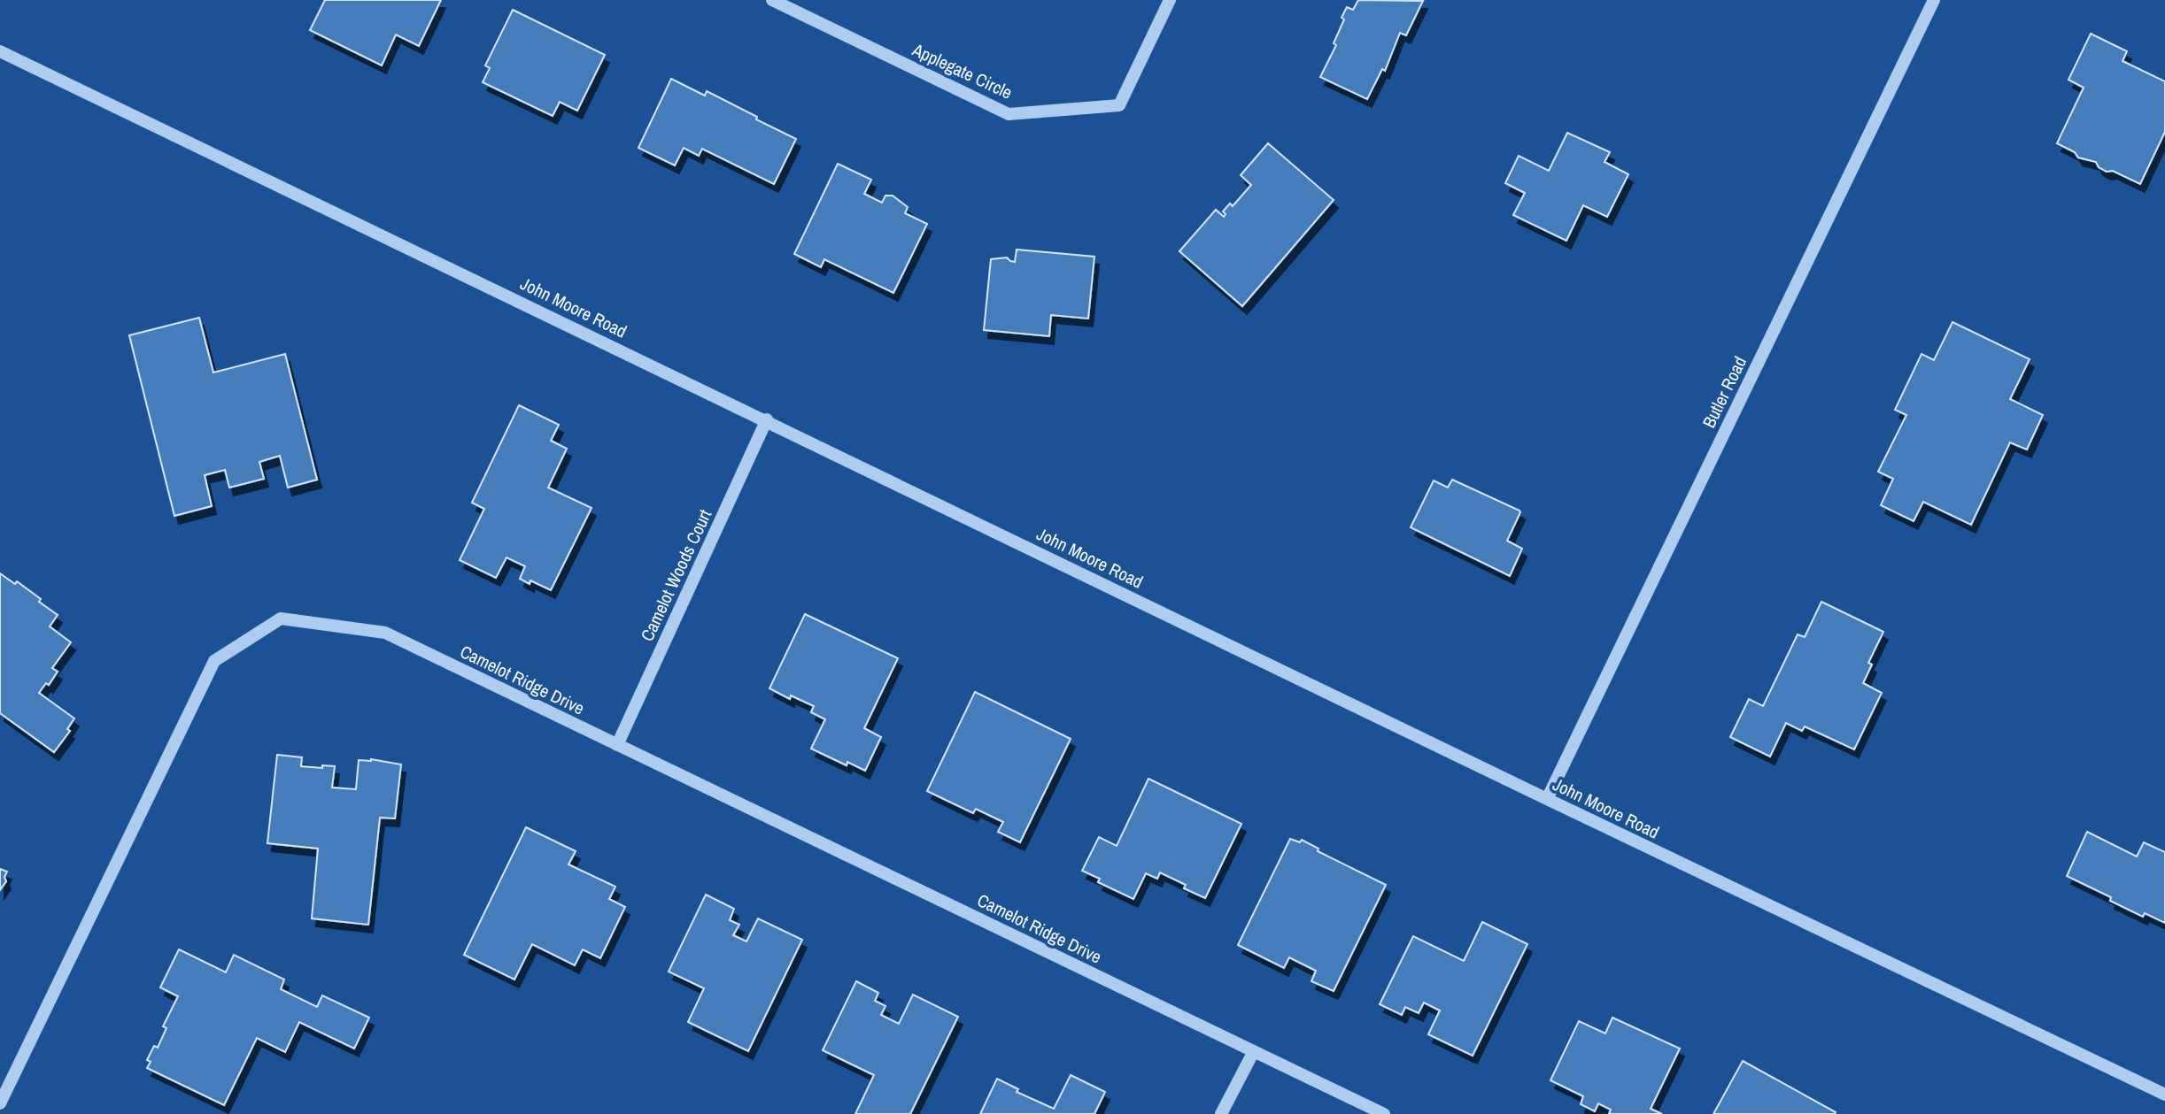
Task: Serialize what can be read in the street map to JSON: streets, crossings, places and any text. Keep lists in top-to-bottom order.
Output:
{
  "streets": {
    "street": [
      "Applegate Circle",
      "John Moore Road",
      "Butler Road",
      "Camelot Woods Court",
      "Camelot Ridge Drive"
    ]
  },
  "crossings": [
    ["John Moore Road", "Butler Road"],
    ["John Moore Road", "Camelot Woods Court"],
    ["Camelot Woods Court", "Camelot Ridge Drive"]
  ]
}
